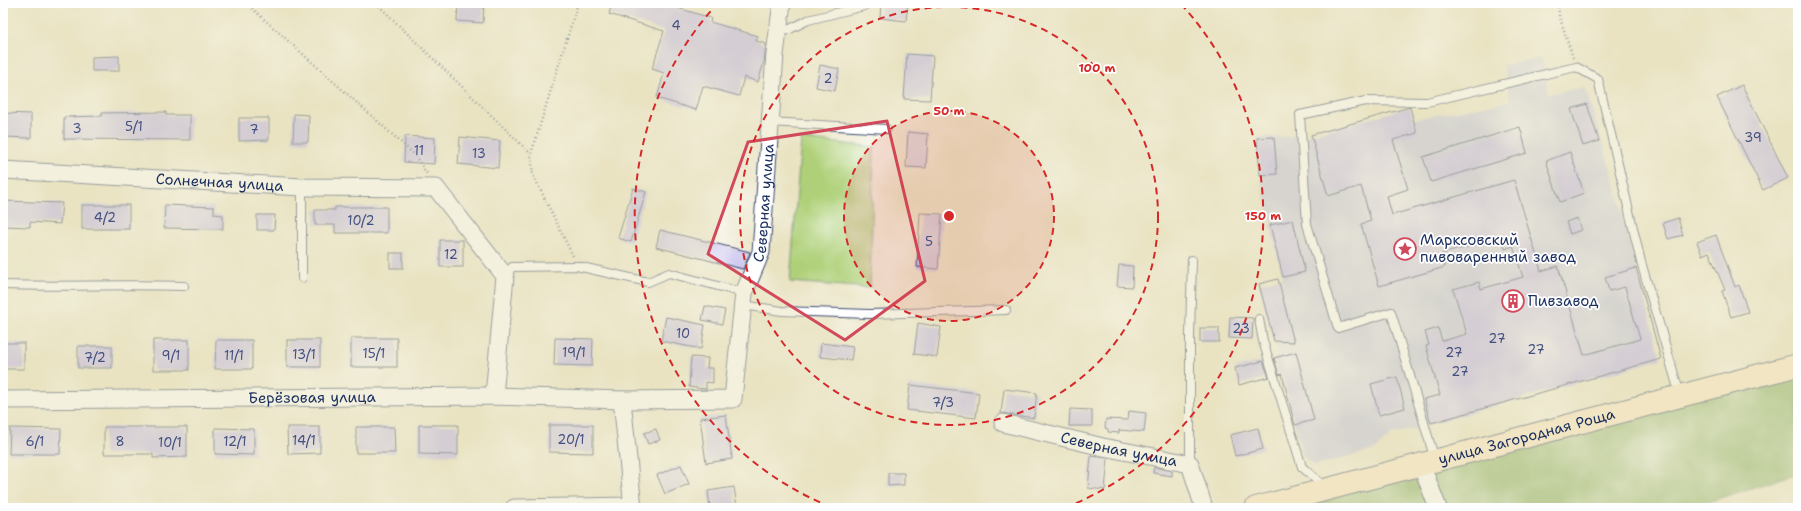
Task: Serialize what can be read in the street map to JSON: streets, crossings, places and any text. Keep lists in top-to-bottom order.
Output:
{
  "streets": {
    "street": [
      "Солнечная улица",
      "Северная улица",
      "Берёзовая улица",
      "улица Загородная Роща"
    ]
  },
  "crossings": [
    ["Северная улица", "Берёзовая улица"]
  ],
  "places": {
    "place": ["Марксовский пивоваренный завод"],
    "building": ["Пивзавод"]
  },
  "house_numbers": [
    "4",
    "2",
    "5/1",
    "3",
    "7",
    "39",
    "11",
    "13",
    "4/2",
    "10/2",
    "5",
    "12",
    "23",
    "10",
    "27",
    "27",
    "19/1",
    "27",
    "15/1",
    "13/1",
    "9/1",
    "11/1",
    "7/2",
    "27",
    "7/3",
    "20/1",
    "14/1",
    "6/1",
    "8",
    "12/1",
    "10/1"
  ],
  "rings": ["100 m", "50 m", "150 m"]
}
